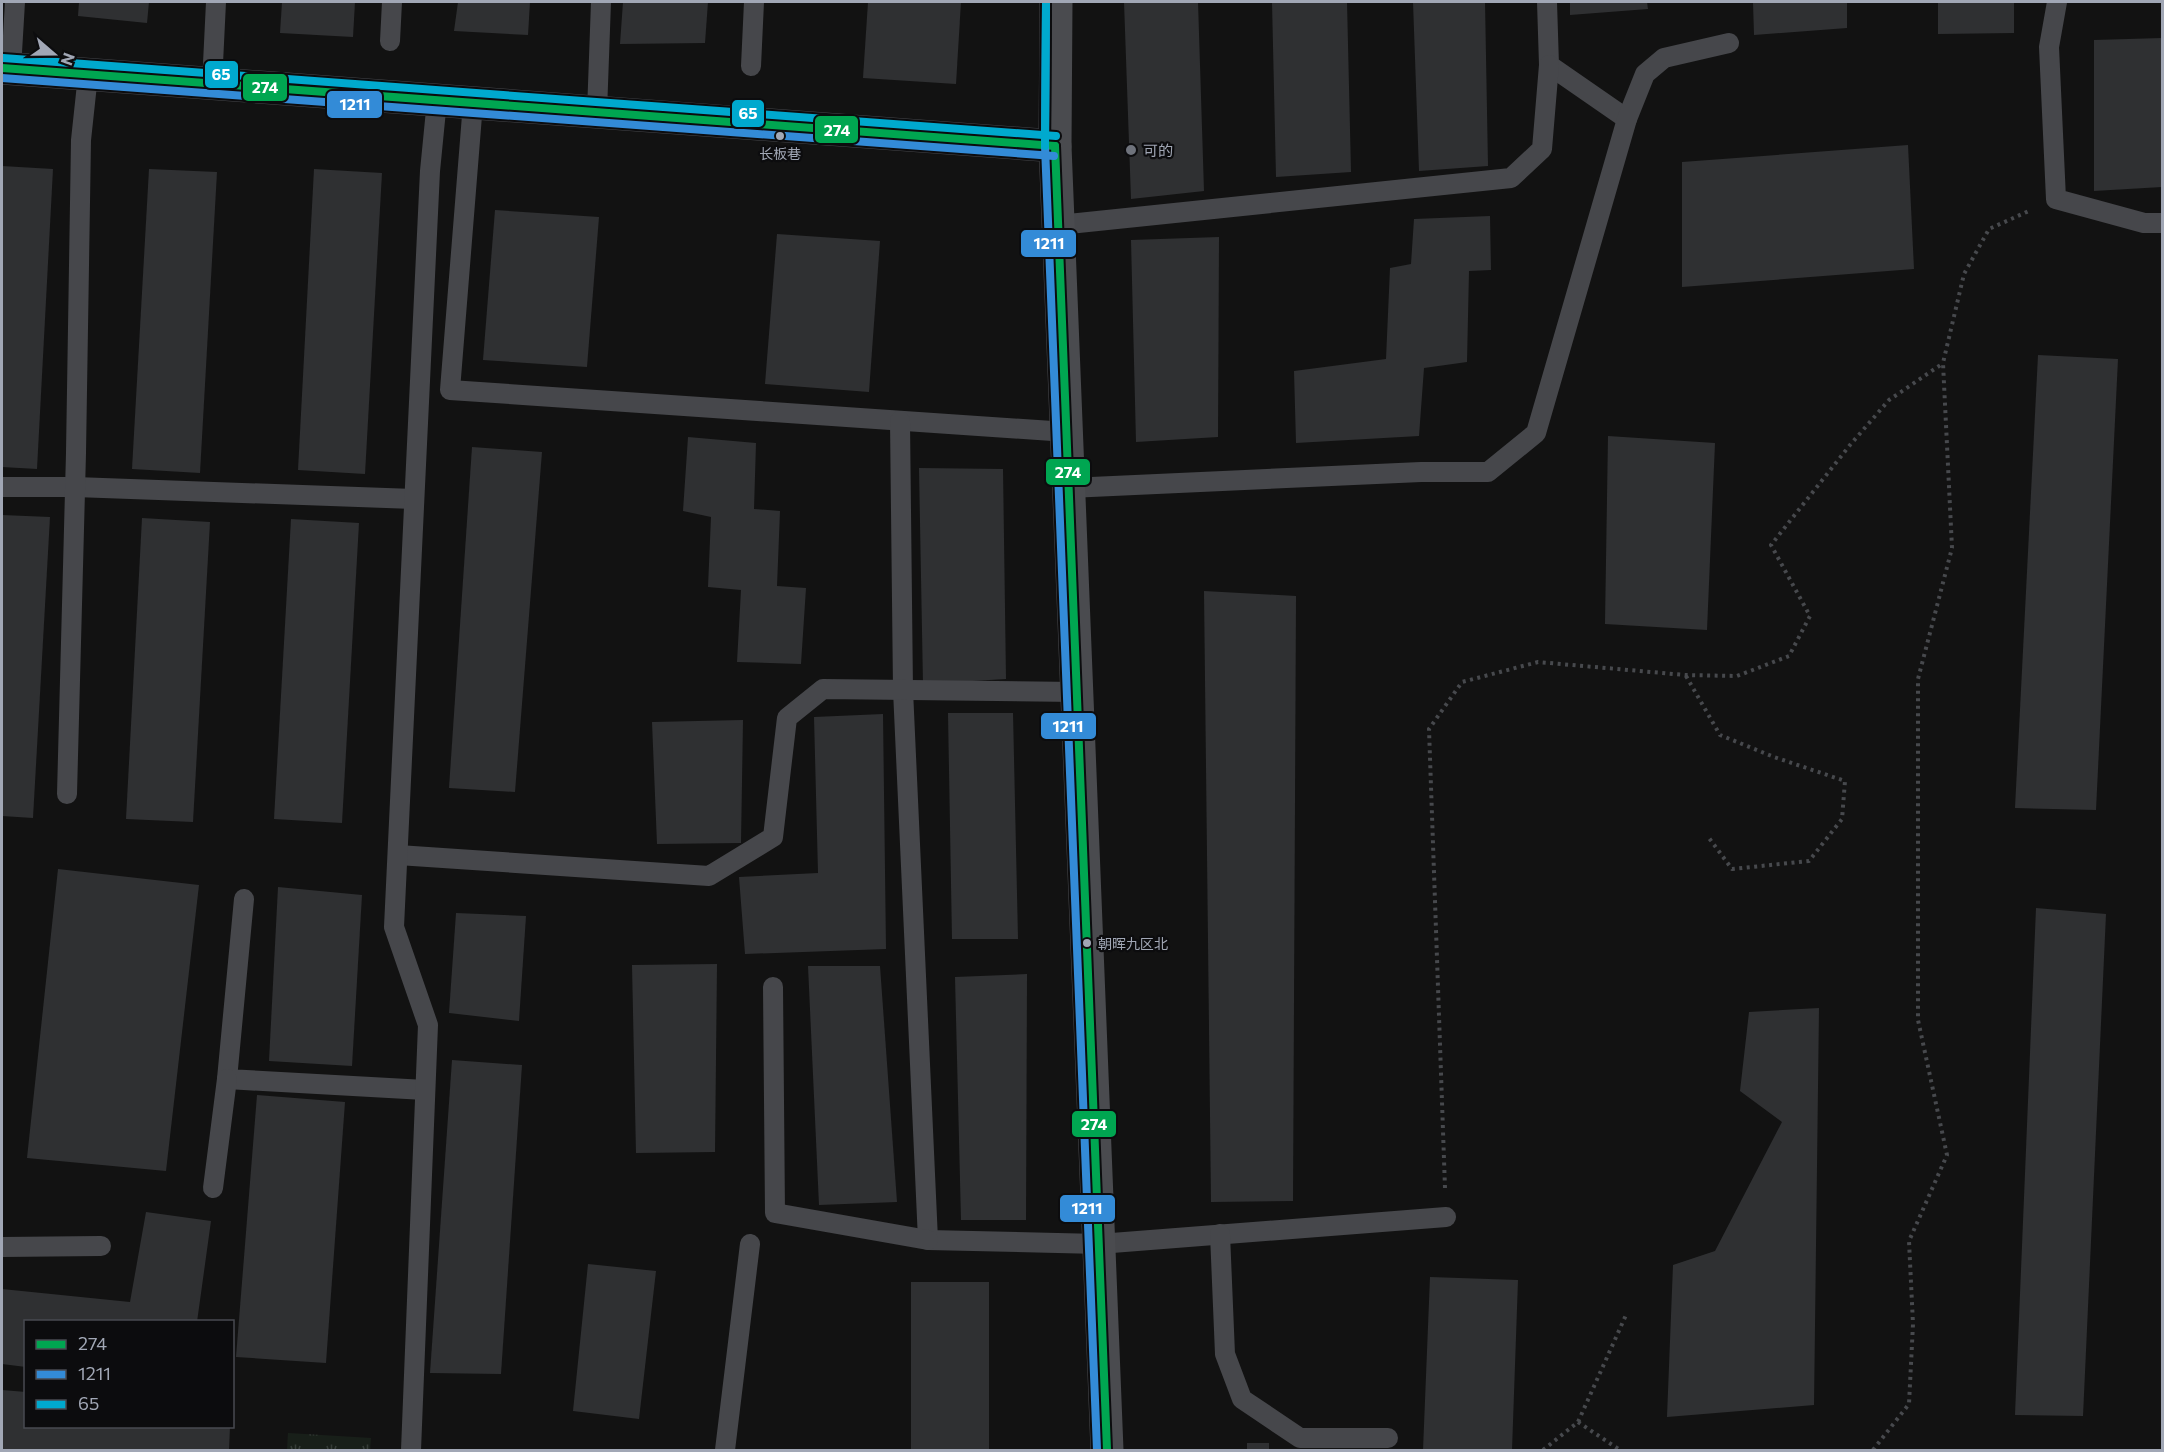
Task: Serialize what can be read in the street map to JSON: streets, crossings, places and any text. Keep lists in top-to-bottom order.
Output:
{
  "places": ["长板巷", "可的", "朝晖九区北"],
  "lines": ["transit line 1211", "transit line 65", "transit line 274"],
  "legend": ["274", "1211", "65"],
  "north": "right"
}
